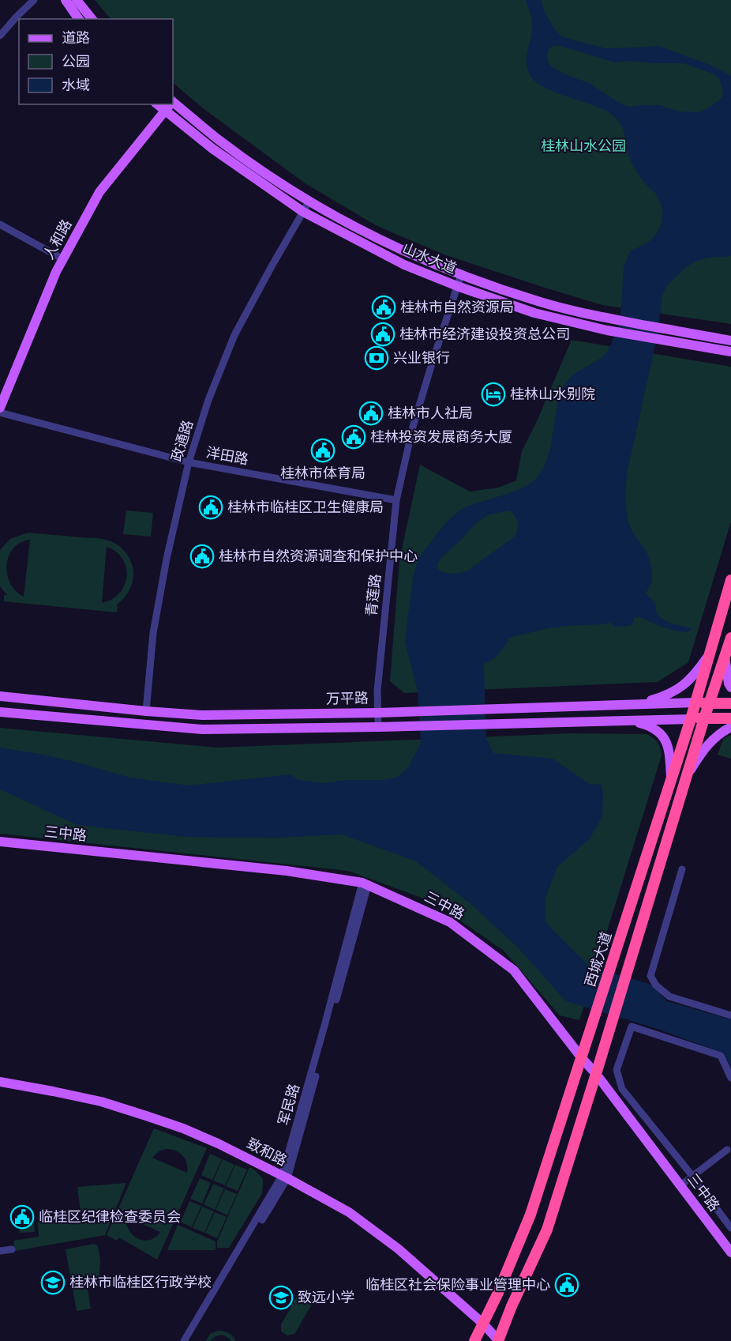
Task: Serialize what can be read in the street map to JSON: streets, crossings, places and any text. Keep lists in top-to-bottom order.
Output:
{
  "streets": {
    "highway": ["西城大道"],
    "main road": [
      "人和路",
      "山水大道",
      "万平路",
      "三中路",
      "致和路"
    ],
    "street": [
      "政通路",
      "洋田路",
      "青莲路",
      "军民路"
    ]
  },
  "crossings": [
    ["山水大道", "政通路"],
    ["山水大道", "青莲路"],
    ["政通路", "洋田路"],
    ["政通路", "万平路"],
    ["洋田路", "青莲路"],
    ["青莲路", "万平路"],
    ["万平路", "西城大道"],
    ["三中路", "西城大道"],
    ["三中路", "军民路"],
    ["西城大道", "致和路"],
    ["军民路", "致和路"]
  ],
  "parks": ["桂林山水公园"],
  "places": {
    "public building": [
      "桂林市自然资源局",
      "桂林市经济建设投资总公司",
      "桂林市人社局",
      "桂林投资发展商务大厦",
      "桂林市体育局",
      "桂林市临桂区卫生健康局",
      "桂林市自然资源调查和保护中心",
      "临桂区纪律检查委员会",
      "临桂区社会保险事业管理中心"
    ],
    "bank": ["兴业银行"],
    "hotel": ["桂林山水别院"],
    "school or university": ["桂林市临桂区行政学校", "致远小学"]
  },
  "legend": ["道路", "公园", "水域"]
}
